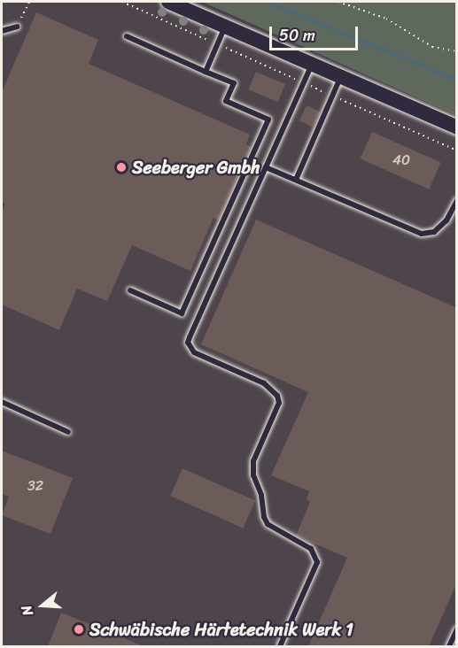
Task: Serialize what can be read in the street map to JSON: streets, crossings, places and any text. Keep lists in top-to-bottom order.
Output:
{
  "places": ["Seeberger Gmbh", "Schwäbische Härtetechnik Werk 1"],
  "house_numbers": ["40", "32"],
  "scale_bar": "50 m",
  "north": "left"
}
